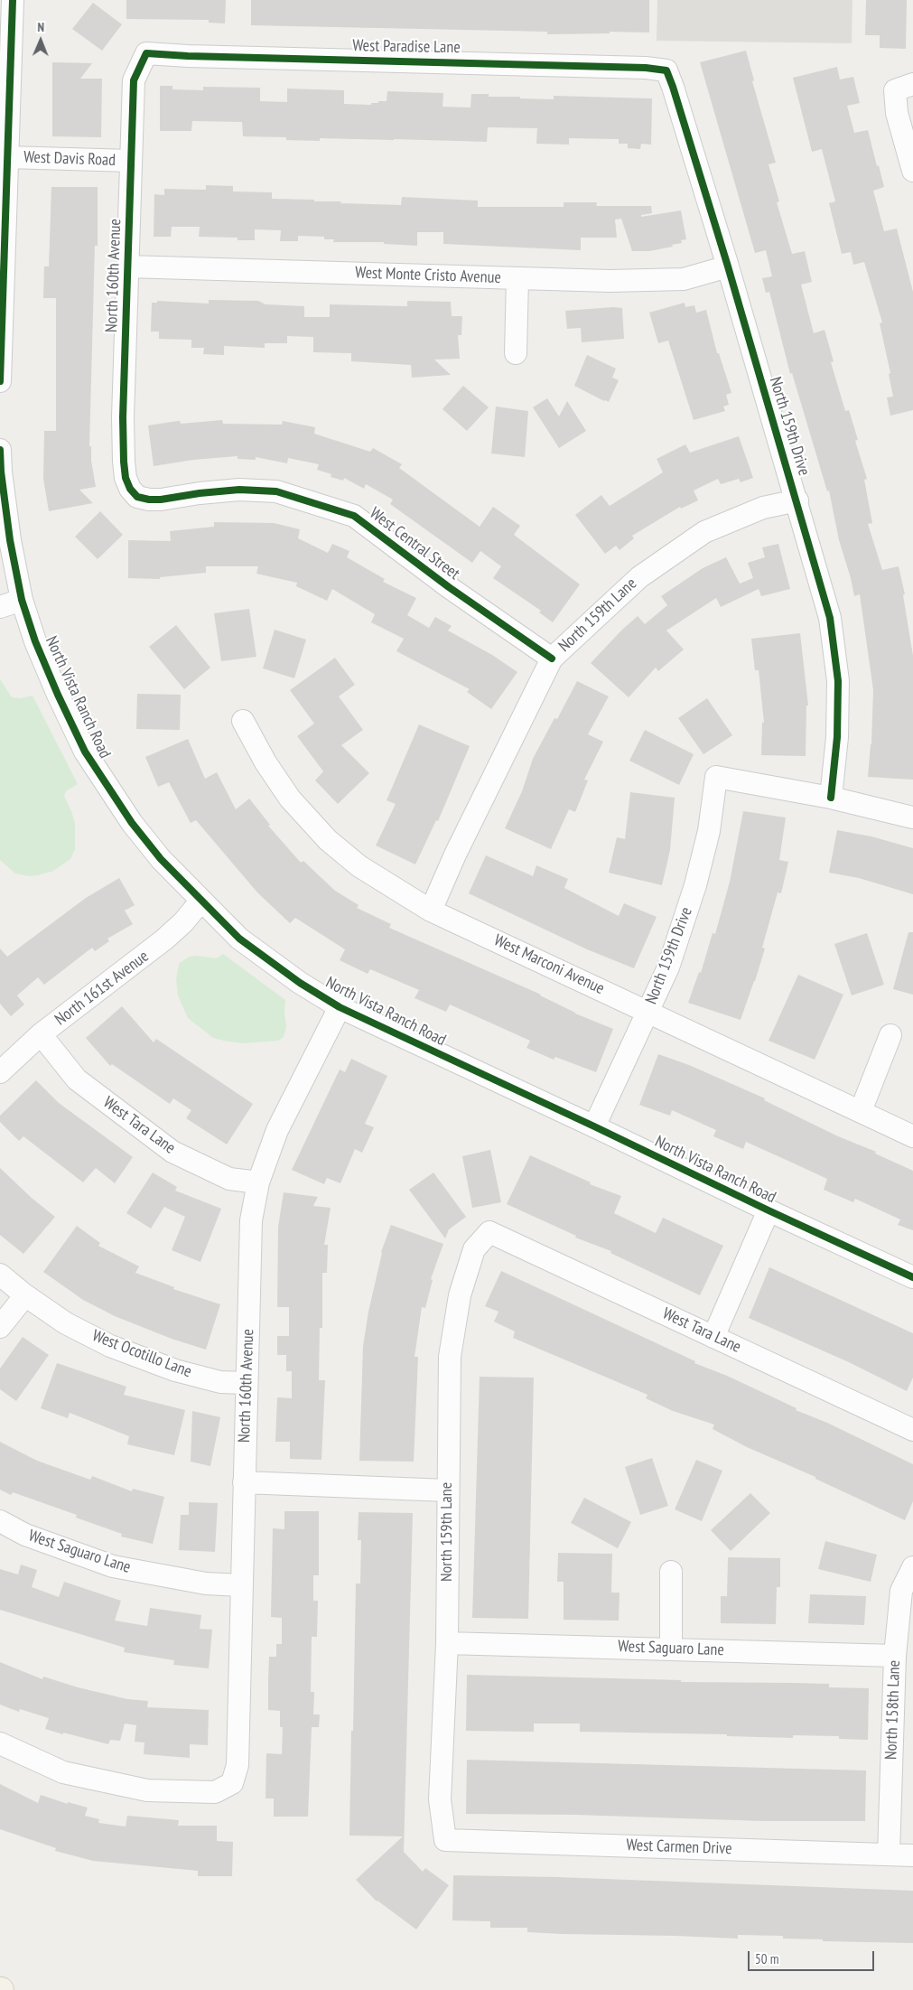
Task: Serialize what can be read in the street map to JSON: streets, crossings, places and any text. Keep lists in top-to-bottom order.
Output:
{
  "streets": {
    "street": [
      "West Paradise Lane",
      "West Davis Road",
      "North 160th Avenue",
      "West Monte Cristo Avenue",
      "North 159th Drive",
      "West Central Street",
      "North 159th Lane",
      "North Vista Ranch Road",
      "West Marconi Avenue",
      "North 161st Avenue",
      "West Tara Lane",
      "West Ocotillo Lane",
      "West Saguaro Lane",
      "North 158th Lane",
      "West Carmen Drive"
    ]
  },
  "crossings": [
    ["West Paradise Lane", "North 160th Avenue"],
    ["West Paradise Lane", "North 159th Drive"],
    ["West Davis Road", "North 160th Avenue"],
    ["North 160th Avenue", "West Monte Cristo Avenue"],
    ["North 160th Avenue", "West Central Street"],
    ["North 160th Avenue", "North Vista Ranch Road"],
    ["North 160th Avenue", "West Tara Lane"],
    ["North 160th Avenue", "West Ocotillo Lane"],
    ["North 160th Avenue", "West Saguaro Lane"],
    ["West Monte Cristo Avenue", "North 159th Drive"],
    ["North 159th Drive", "North 159th Lane"],
    ["North 159th Drive", "North Vista Ranch Road"],
    ["North 159th Drive", "West Marconi Avenue"],
    ["West Central Street", "North 159th Lane"],
    ["North 159th Lane", "West Marconi Avenue"],
    ["North 159th Lane", "West Tara Lane"],
    ["North 159th Lane", "West Saguaro Lane"],
    ["North 159th Lane", "West Carmen Drive"],
    ["North Vista Ranch Road", "North 161st Avenue"],
    ["North 161st Avenue", "West Tara Lane"],
    ["West Saguaro Lane", "North 158th Lane"],
    ["North 158th Lane", "West Carmen Drive"]
  ],
  "scale_bar": "50 m",
  "north": "top"
}
